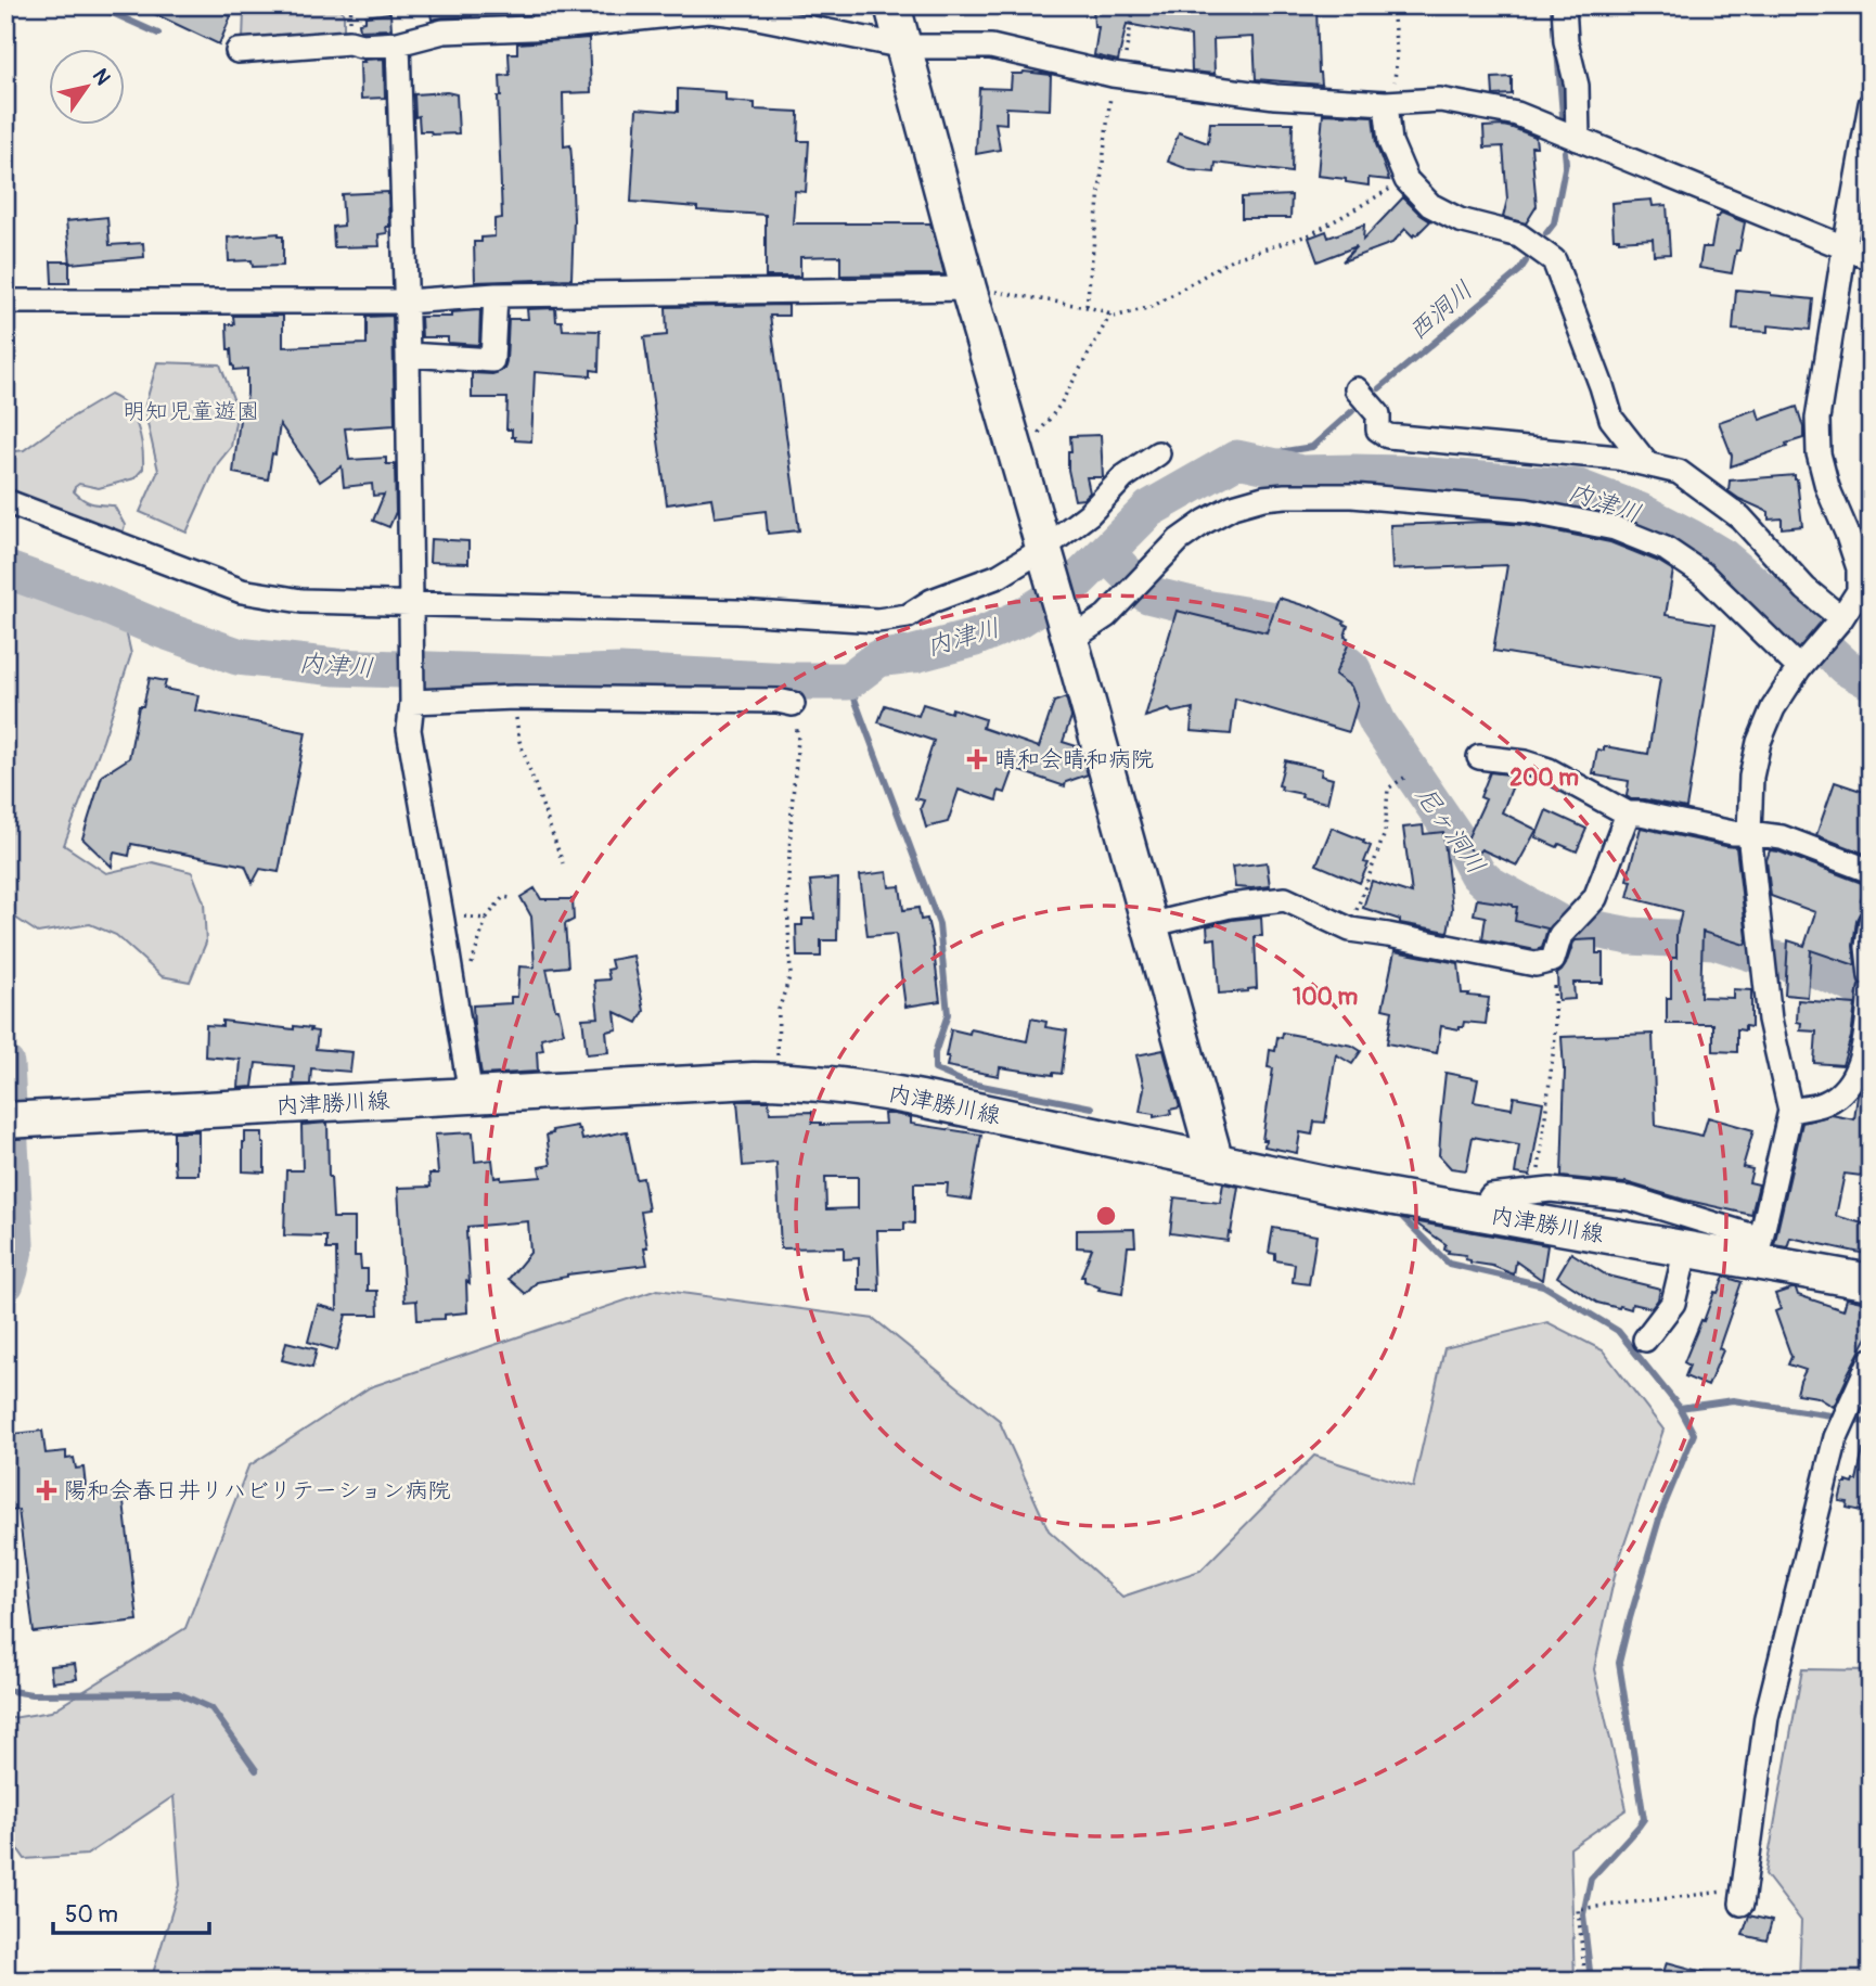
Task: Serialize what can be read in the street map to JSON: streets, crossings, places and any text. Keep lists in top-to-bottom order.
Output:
{
  "streets": {
    "main road": ["内津勝川線"]
  },
  "water": ["西洞川", "内津川", "尼ヶ洞川"],
  "parks": ["明知児童遊園"],
  "places": {
    "health": ["晴和会晴和病院", "陽和会春日井リハビリテーション病院"]
  },
  "scale_bar": "50 m",
  "north": "top right",
  "rings": ["200 m", "100 m"]
}
